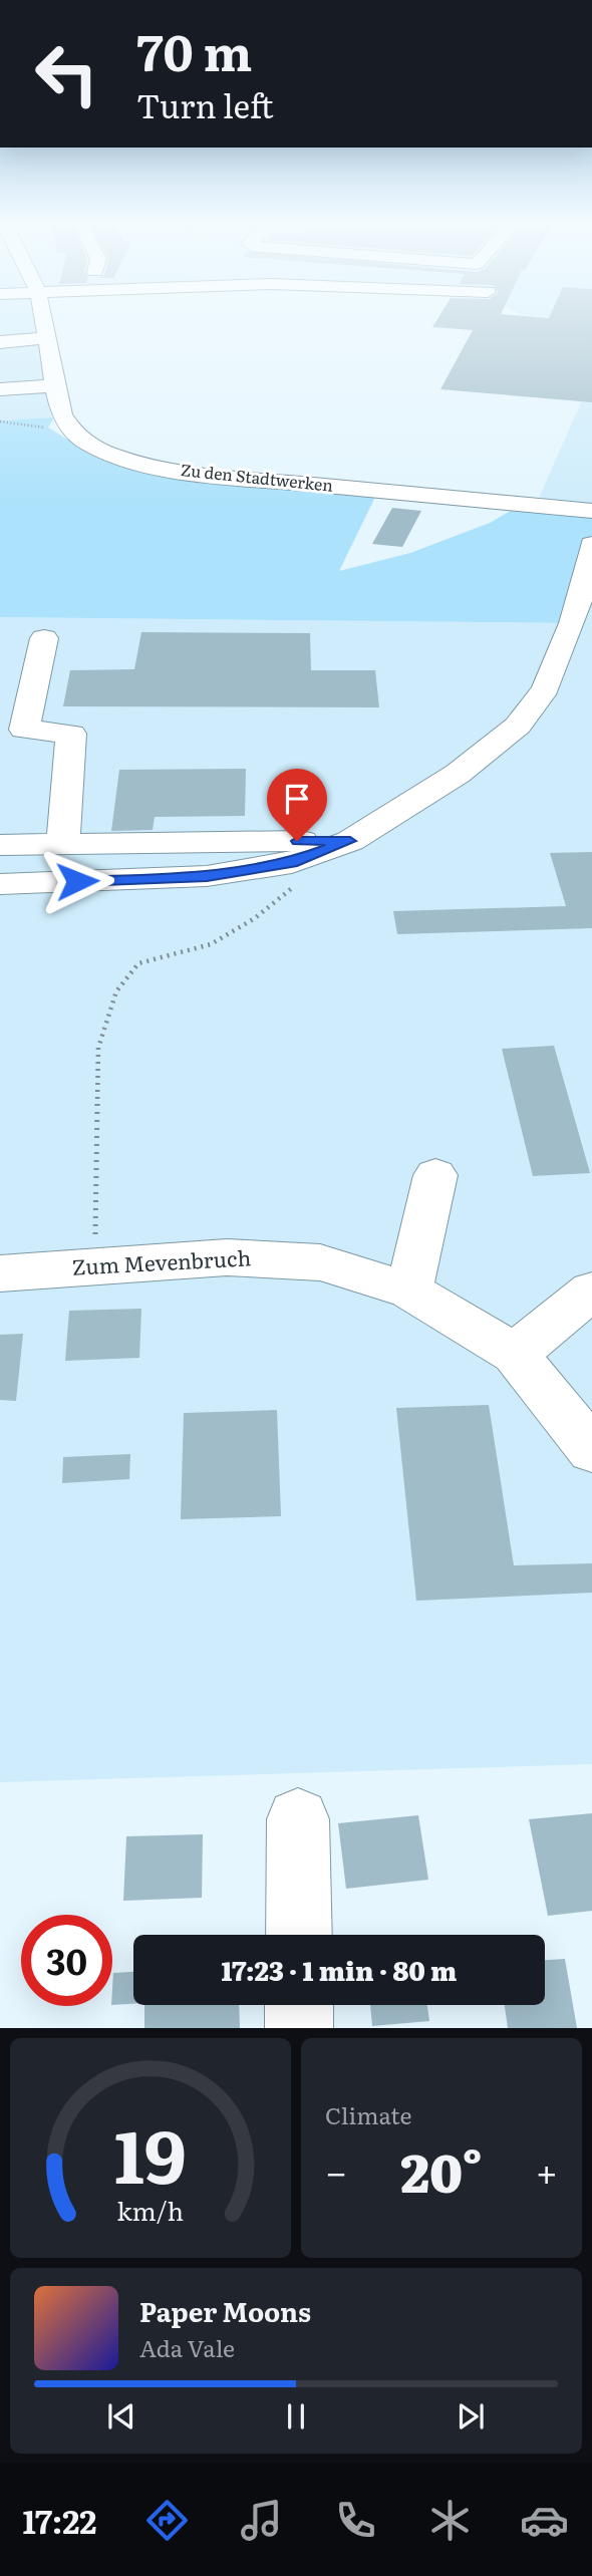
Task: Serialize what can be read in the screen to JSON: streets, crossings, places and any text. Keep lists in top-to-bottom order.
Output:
{
  "streets": {
    "street": ["Zu den Stadtwerken", "Zum Mevenbruch"]
  },
  "page": {
    "turn": ["70 m", "Turn left"],
    "limit": "30",
    "trip": "17:23 · 1 min · 80 m",
    "tile": "Climate",
    "heat": ["−", "20°", "+"],
    "song": ["Paper Moons", "Ada Vale"],
    "tabs": "17:22",
    "gauge": ["19", "km/h"]
  }
}
